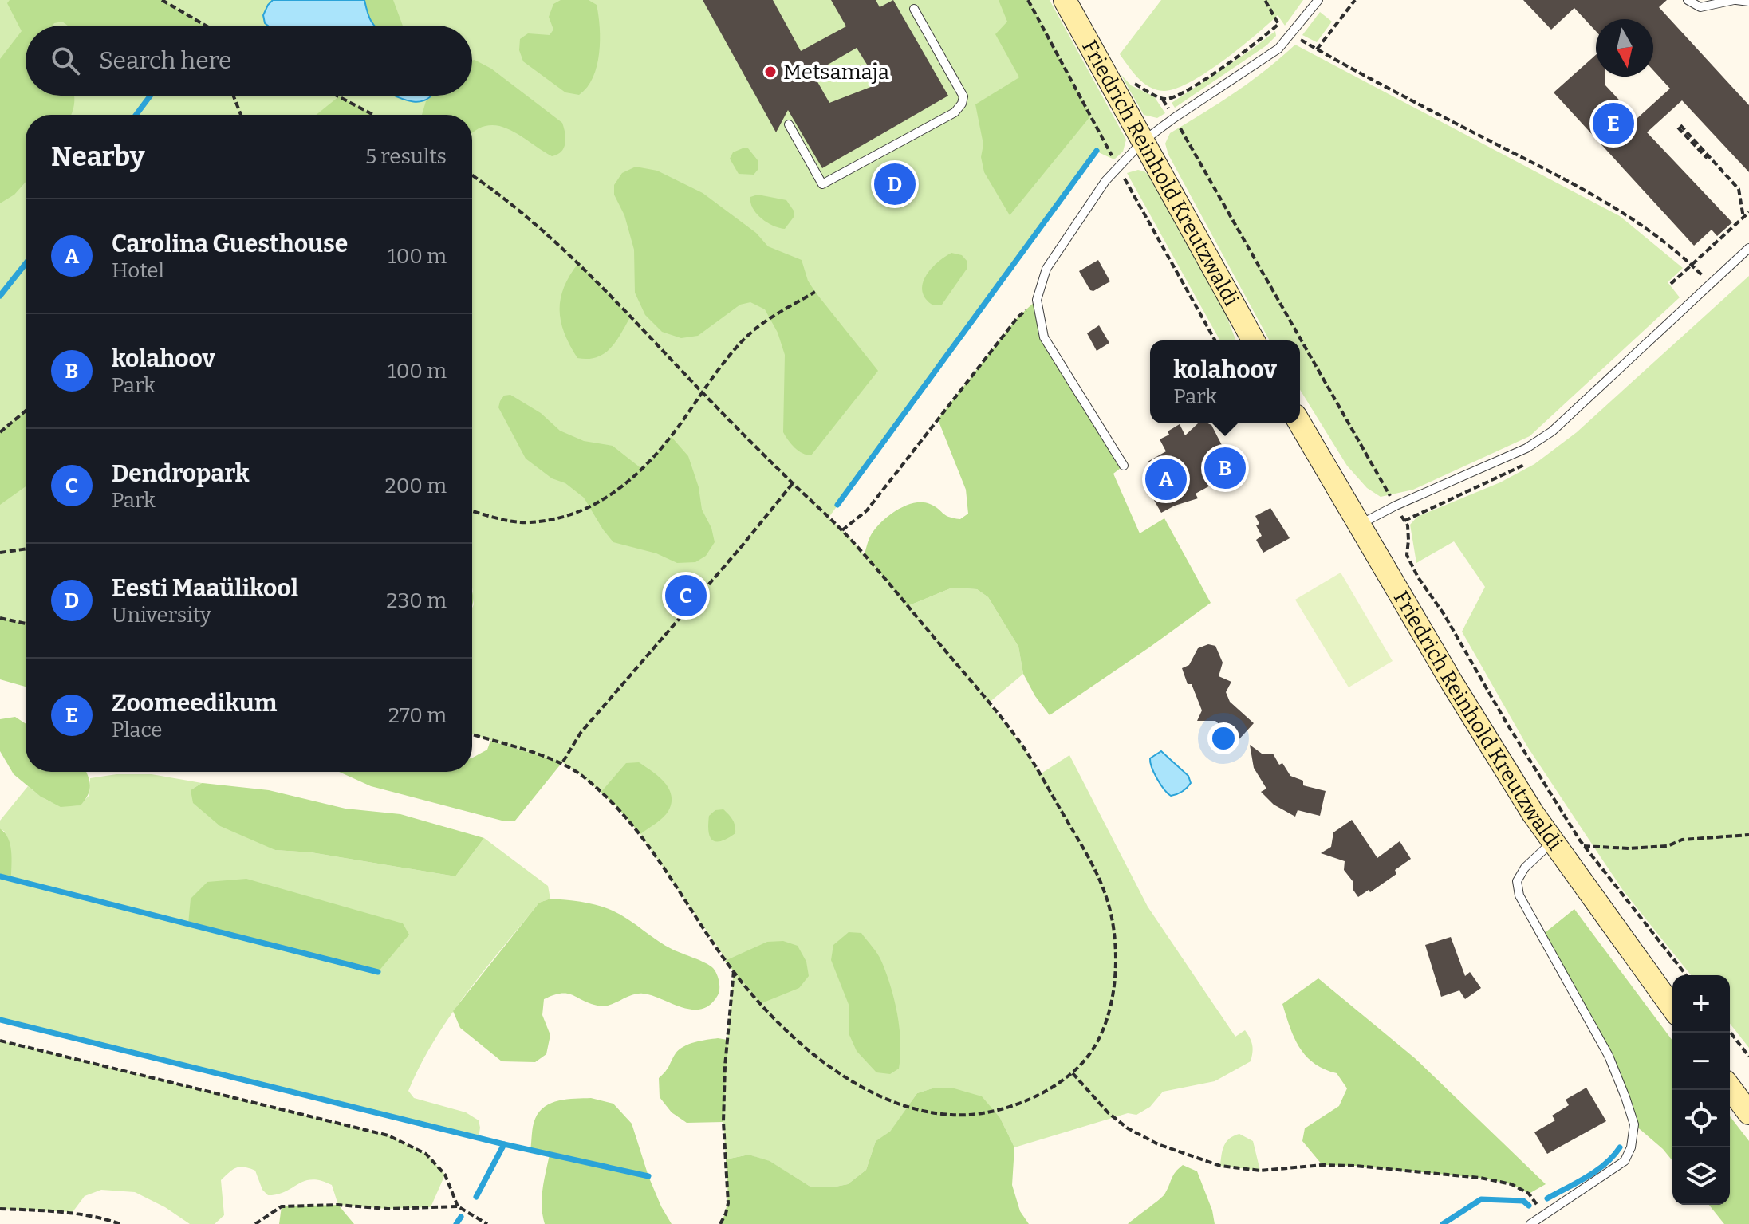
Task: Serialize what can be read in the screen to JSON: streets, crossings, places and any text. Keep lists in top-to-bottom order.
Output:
{
  "streets": {
    "main road": ["Friedrich Reinhold Kreutzwaldi"]
  },
  "places": ["Metsamaja"],
  "north": "bottom",
  "page": {
    "search": "Search here",
    "pins": [
      "E",
      "D",
      "B",
      "A",
      "C"
    ],
    "heading": ["Nearby", "5 results"],
    "list": [
      {
        "mark": "A",
        "name": "Carolina Guesthouse",
        "note": "Hotel",
        "value": "100 m"
      },
      {
        "mark": "B",
        "name": "kolahoov",
        "note": "Park",
        "value": "100 m"
      },
      {
        "mark": "C",
        "name": "Dendropark",
        "note": "Park",
        "value": "200 m"
      },
      {
        "mark": "D",
        "name": "Eesti Maaülikool",
        "note": "University",
        "value": "230 m"
      },
      {
        "mark": "E",
        "name": "Zoomeedikum",
        "note": "Place",
        "value": "270 m"
      }
    ],
    "popup": ["kolahoov", "Park"],
    "map_buttons": ["+", "−"]
  }
}
